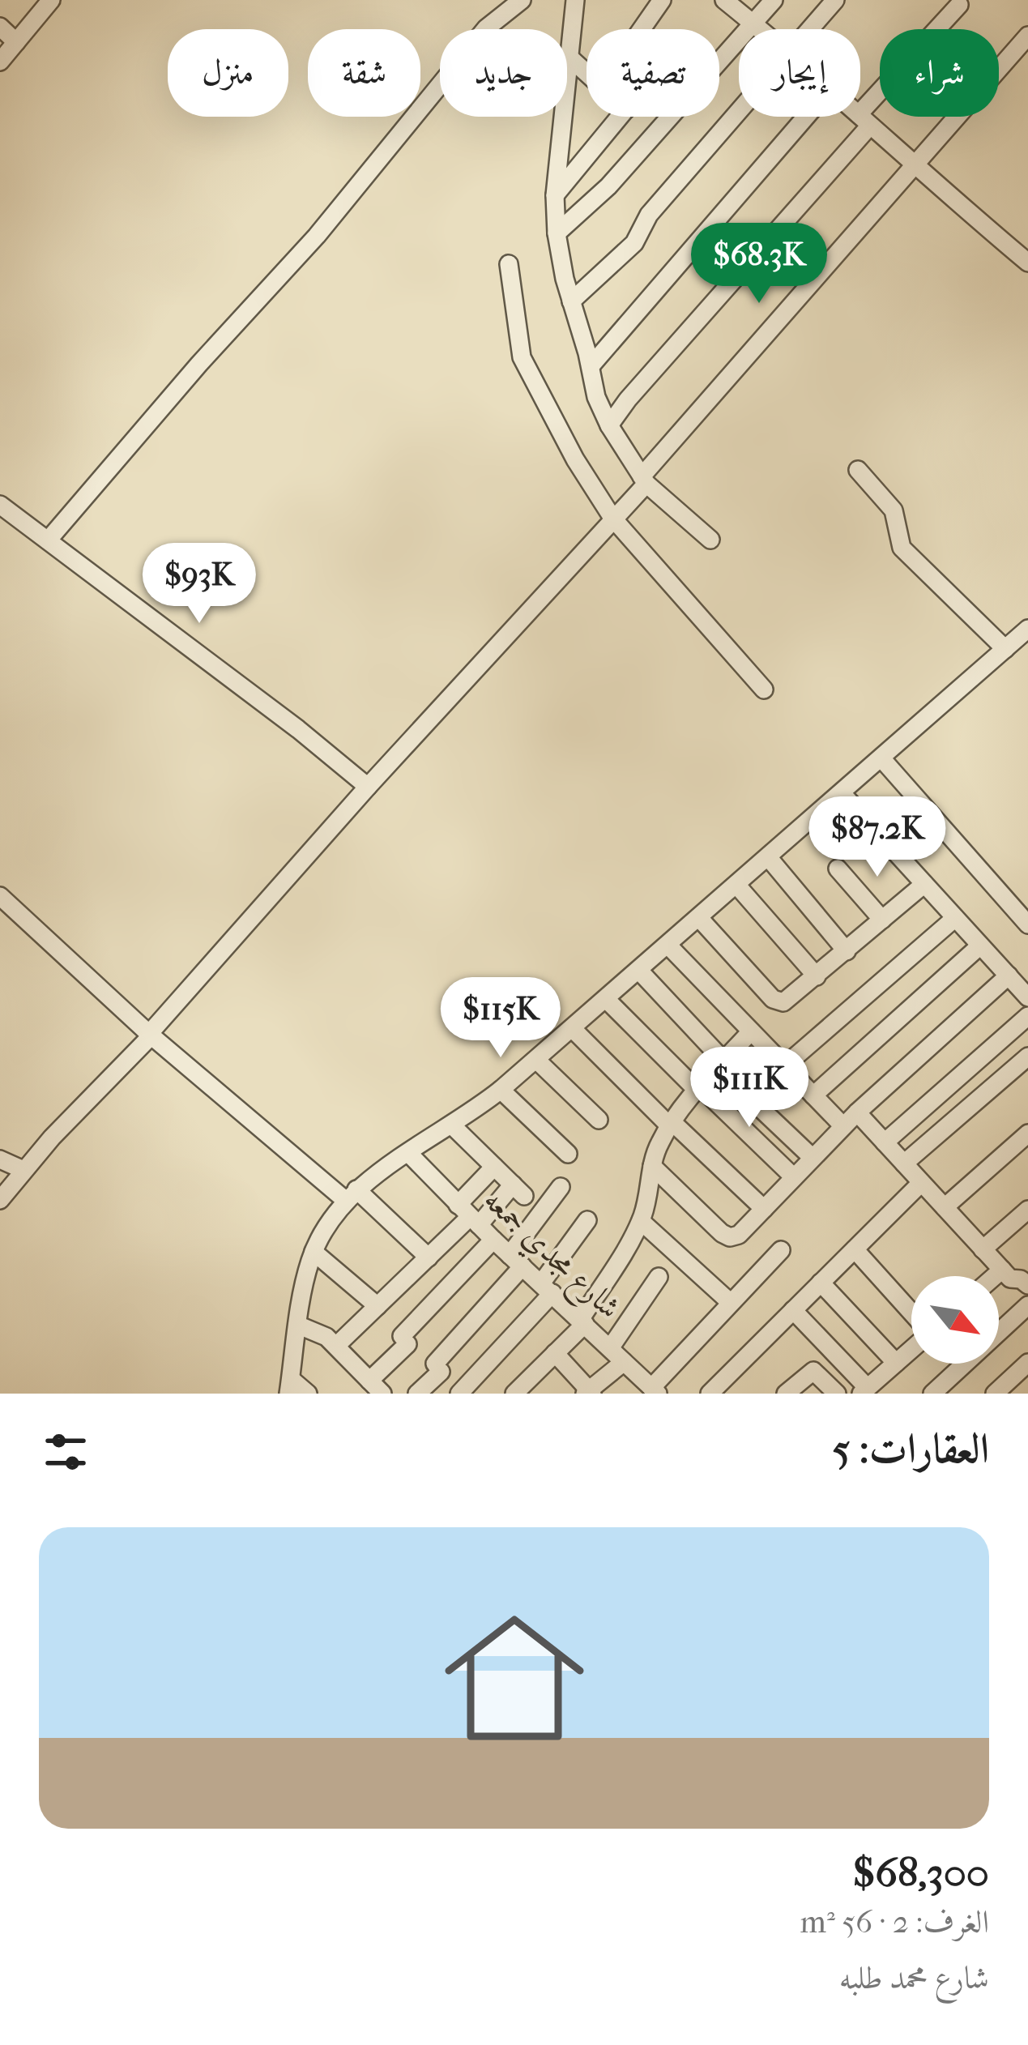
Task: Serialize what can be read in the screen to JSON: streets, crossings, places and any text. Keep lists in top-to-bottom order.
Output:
{
  "streets": {
    "street": ["شارع مجدي جمعه"]
  },
  "north": "bottom right",
  "page": {
    "chip": [
      "شراء",
      "إيجار",
      "تصفية",
      "جديد",
      "شقة",
      "منزل"
    ],
    "price": [
      "$68.3K",
      "$93K",
      "$87.2K",
      "$115K",
      "$111K"
    ],
    "heading": "العقارات: 5",
    "list": [
      {
        "name": "$68,300",
        "note": "الغرف: 2 · 56 m² · شارع محمد طلبه"
      }
    ]
  }
}
